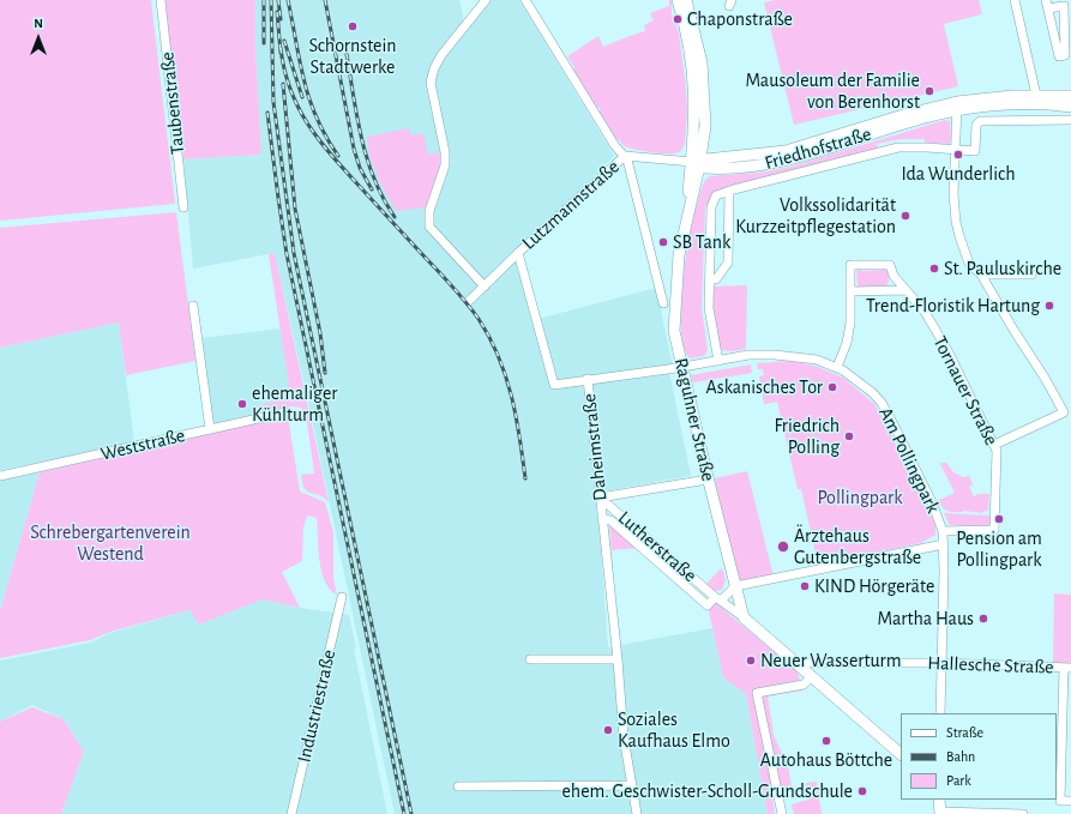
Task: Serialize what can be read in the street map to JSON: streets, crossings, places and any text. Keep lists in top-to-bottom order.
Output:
{
  "streets": {
    "main road": ["Friedhofstraße", "Raguhner Straße", "Lutherstraße"],
    "street": [
      "Taubenstraße",
      "Lutzmannstraße",
      "Tornauer Straße",
      "Weststraße",
      "Daheimstraße",
      "Am Pollingpark",
      "Hallesche Straße",
      "Industriestraße"
    ]
  },
  "crossings": [
    ["Friedhofstraße", "Lutzmannstraße"],
    ["Friedhofstraße", "Raguhner Straße"],
    ["Lutzmannstraße", "Raguhner Straße"],
    ["Lutzmannstraße", "Am Pollingpark"],
    ["Tornauer Straße", "Am Pollingpark"],
    ["Raguhner Straße", "Am Pollingpark"],
    ["Raguhner Straße", "Lutherstraße"],
    ["Daheimstraße", "Am Pollingpark"],
    ["Daheimstraße", "Lutherstraße"],
    ["Am Pollingpark", "Hallesche Straße"],
    ["Lutherstraße", "Hallesche Straße"]
  ],
  "parks": ["Pollingpark", "Schrebergartenverein Westend"],
  "places": [
    "Chaponstraße",
    "Schornstein Stadtwerke",
    "Mausoleum der Familie von Berenhorst",
    "Ida Wunderlich",
    "Volkssolidarität Kurzzeitpflegestation",
    "SB Tank",
    "St. Pauluskirche",
    "Trend-Floristik Hartung",
    "Askanisches Tor",
    "ehemaliger Kühlturm",
    "Friedrich Polling",
    "Pension am Pollingpark",
    "Ärztehaus Gutenbergstraße",
    "KIND Hörgeräte",
    "Martha Haus",
    "Neuer Wasserturm",
    "Soziales Kaufhaus Elmo",
    "Autohaus Böttche",
    "ehem. Geschwister-Scholl-Grundschule"
  ],
  "legend": ["Straße", "Bahn", "Park"],
  "north": "top"
}
